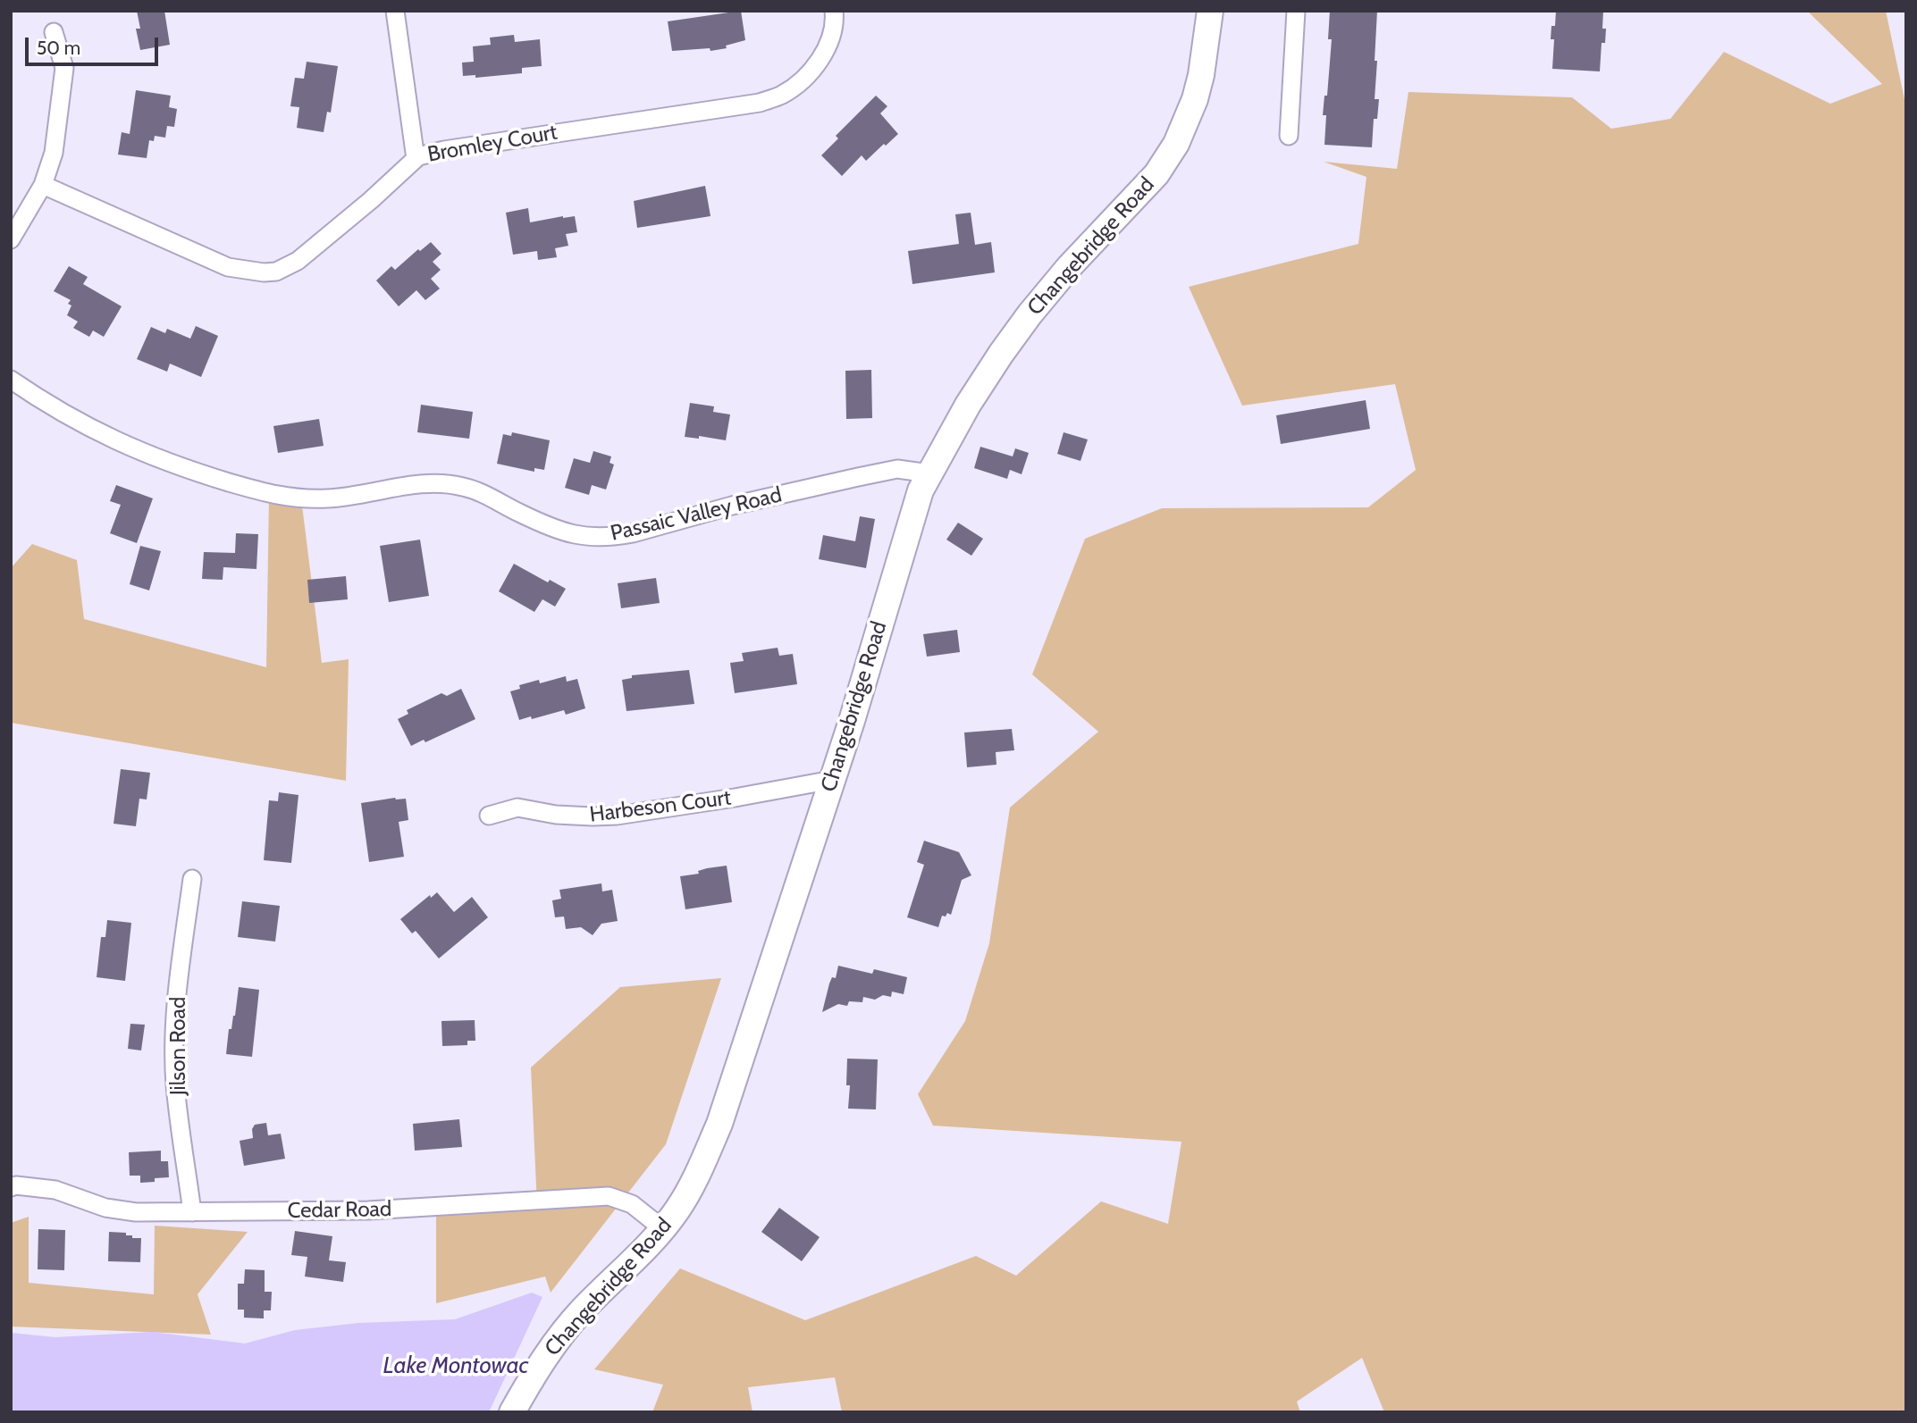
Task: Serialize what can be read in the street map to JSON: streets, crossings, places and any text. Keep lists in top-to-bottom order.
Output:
{
  "streets": {
    "main road": ["Changebridge Road"],
    "street": [
      "Bromley Court",
      "Passaic Valley Road",
      "Harbeson Court",
      "Jilson Road",
      "Cedar Road"
    ]
  },
  "crossings": [
    ["Changebridge Road", "Passaic Valley Road"],
    ["Changebridge Road", "Harbeson Court"],
    ["Changebridge Road", "Cedar Road"],
    ["Jilson Road", "Cedar Road"]
  ],
  "water": ["Lake Montowac"],
  "scale_bar": "50 m"
}
